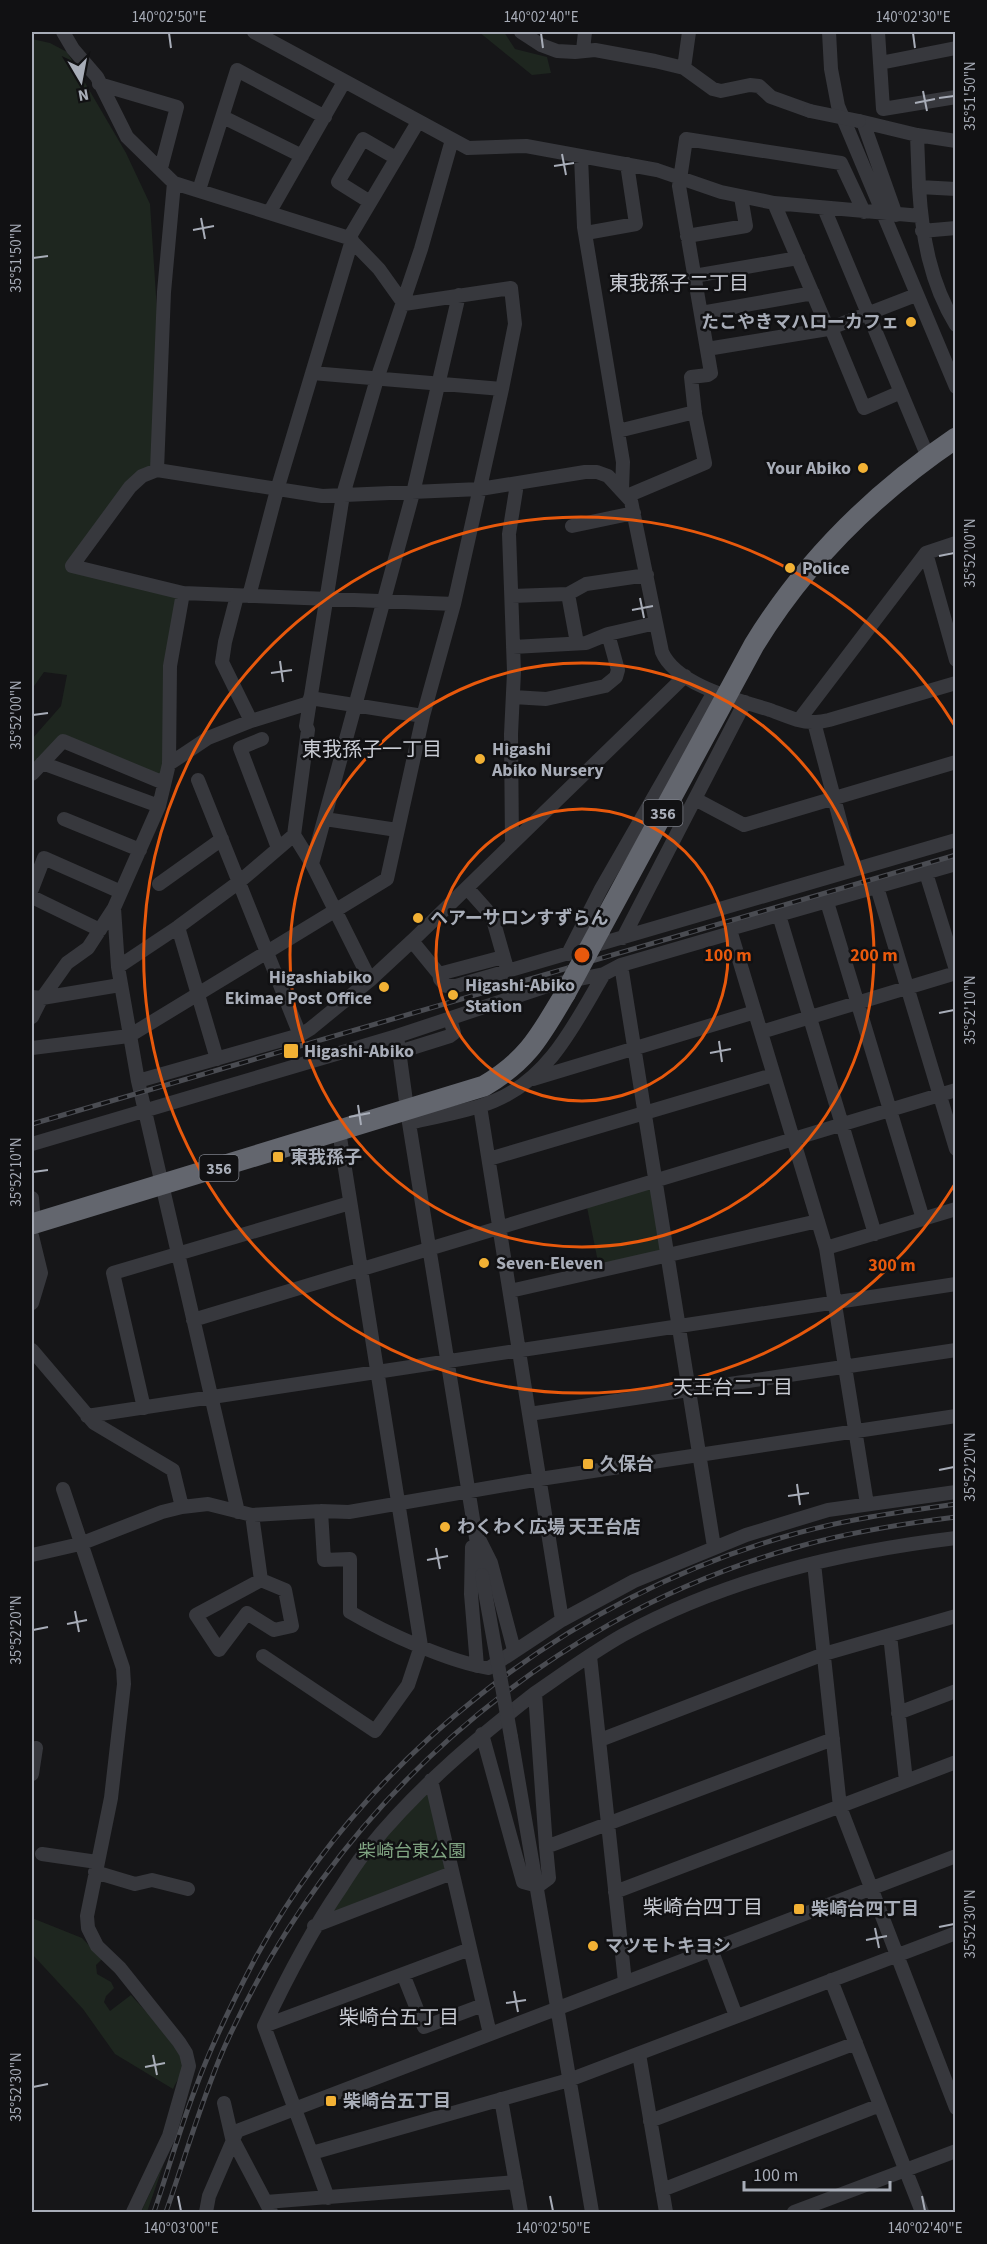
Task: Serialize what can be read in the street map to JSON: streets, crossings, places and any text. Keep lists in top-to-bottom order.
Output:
{
  "streets": {
    "highway": ["356"]
  },
  "districts": [
    "東我孫子二丁目",
    "東我孫子一丁目",
    "天王台二丁目",
    "柴崎台四丁目",
    "柴崎台五丁目"
  ],
  "parks": ["柴崎台東公園"],
  "places": {
    "other": [
      "たこやきマハローカフェ",
      "Your Abiko",
      "Police",
      "Higashi Abiko Nursery",
      "ヘアーサロンすずらん",
      "Higashiabiko Ekimae Post Office",
      "Higashi-Abiko Station",
      "Seven-Eleven",
      "わくわく広場 天王台店",
      "マツモトキヨシ"
    ],
    "transit": [
      "Higashi-Abiko",
      "東我孫子",
      "久保台",
      "柴崎台四丁目",
      "柴崎台五丁目"
    ]
  },
  "scale_bar": "100 m",
  "north": "bottom",
  "coordinates": [
    "140°02'50\"E",
    "140°02'40\"E",
    "140°02'30\"E",
    "35°51'50\"N",
    "35°52'00\"N",
    "35°52'10\"N",
    "35°52'20\"N",
    "35°52'30\"N",
    "140°03'00\"E"
  ],
  "rings": ["100 m", "200 m", "300 m"]
}
